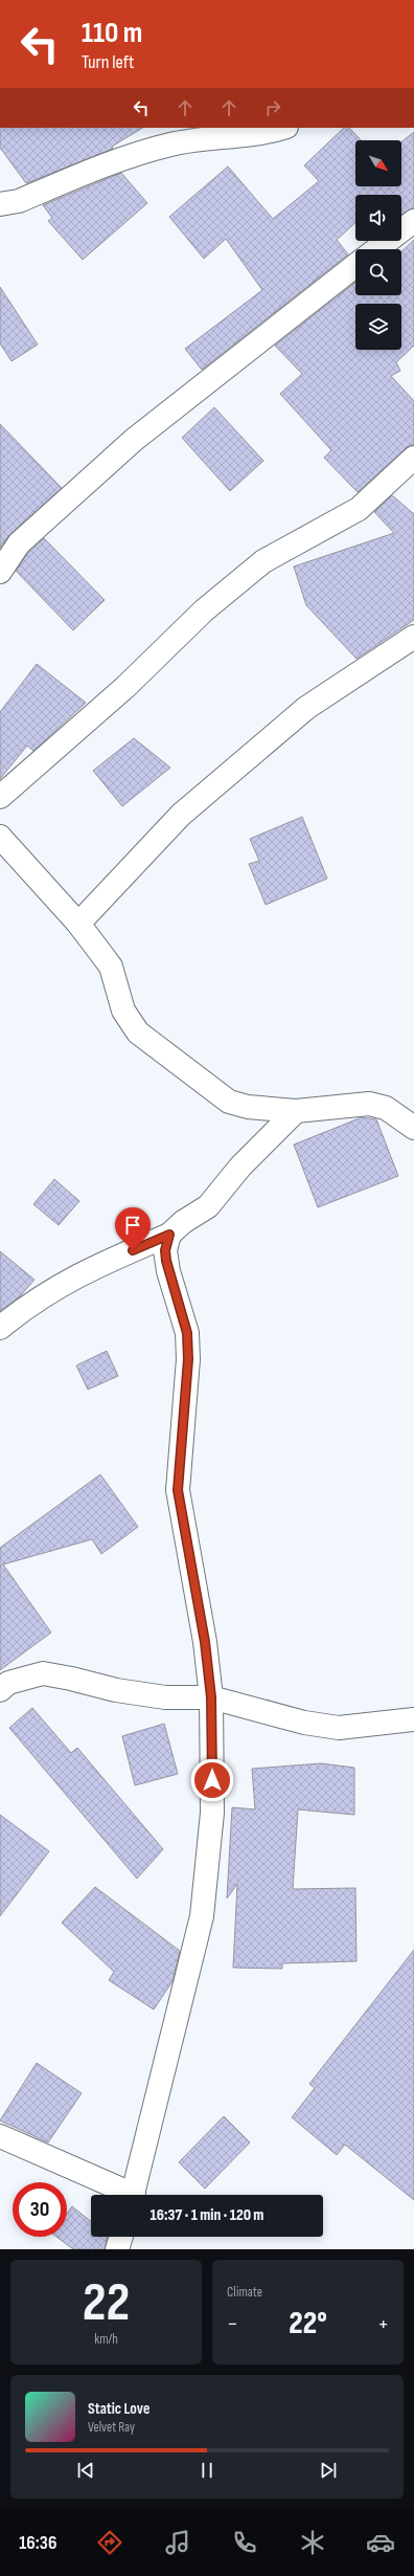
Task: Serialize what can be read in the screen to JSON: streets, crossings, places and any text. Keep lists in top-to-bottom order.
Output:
{
  "north": "bottom right",
  "page": {
    "turn": ["110 m", "Turn left"],
    "limit": "30",
    "trip": "16:37 · 1 min · 120 m",
    "tile": [
      ["22", "km/h"],
      "Climate"
    ],
    "heat": ["−", "22°", "+"],
    "song": ["Static Love", "Velvet Ray"],
    "tabs": "16:36"
  }
}
